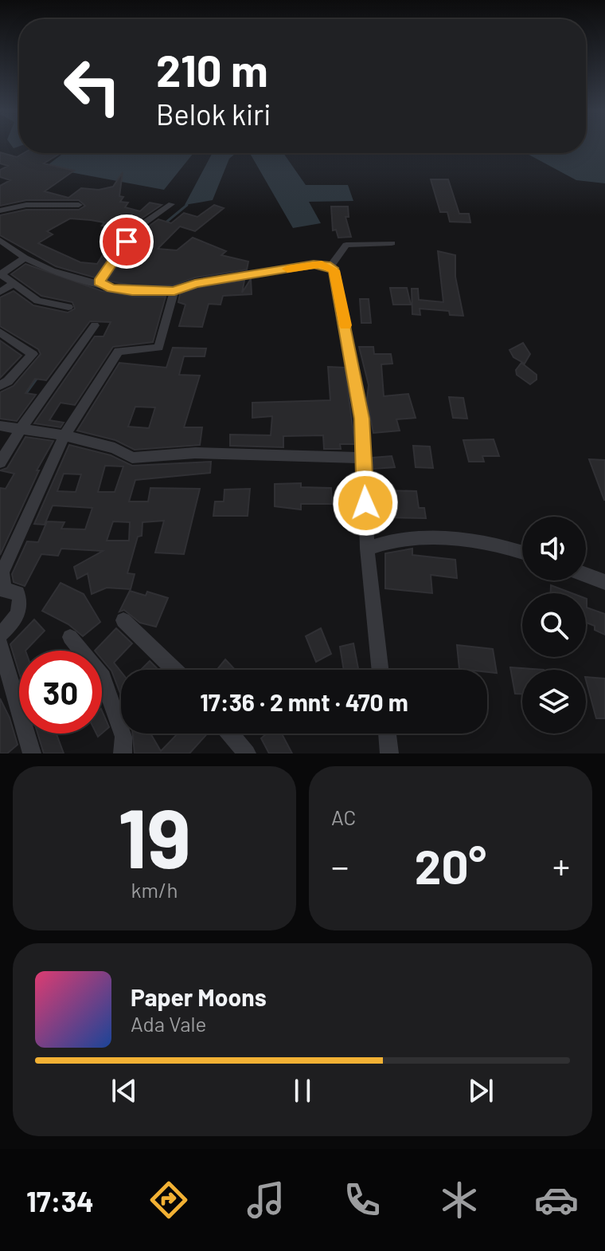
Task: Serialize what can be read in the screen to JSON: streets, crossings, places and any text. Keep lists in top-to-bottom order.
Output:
{
  "page": {
    "turn": ["210 m", "Belok kiri"],
    "limit": "30",
    "trip": "17:36 · 2 mnt · 470 m",
    "tile": [
      ["19", "km/h"],
      "AC"
    ],
    "heat": ["−", "20°", "+"],
    "song": ["Paper Moons", "Ada Vale"],
    "tabs": "17:34"
  }
}
